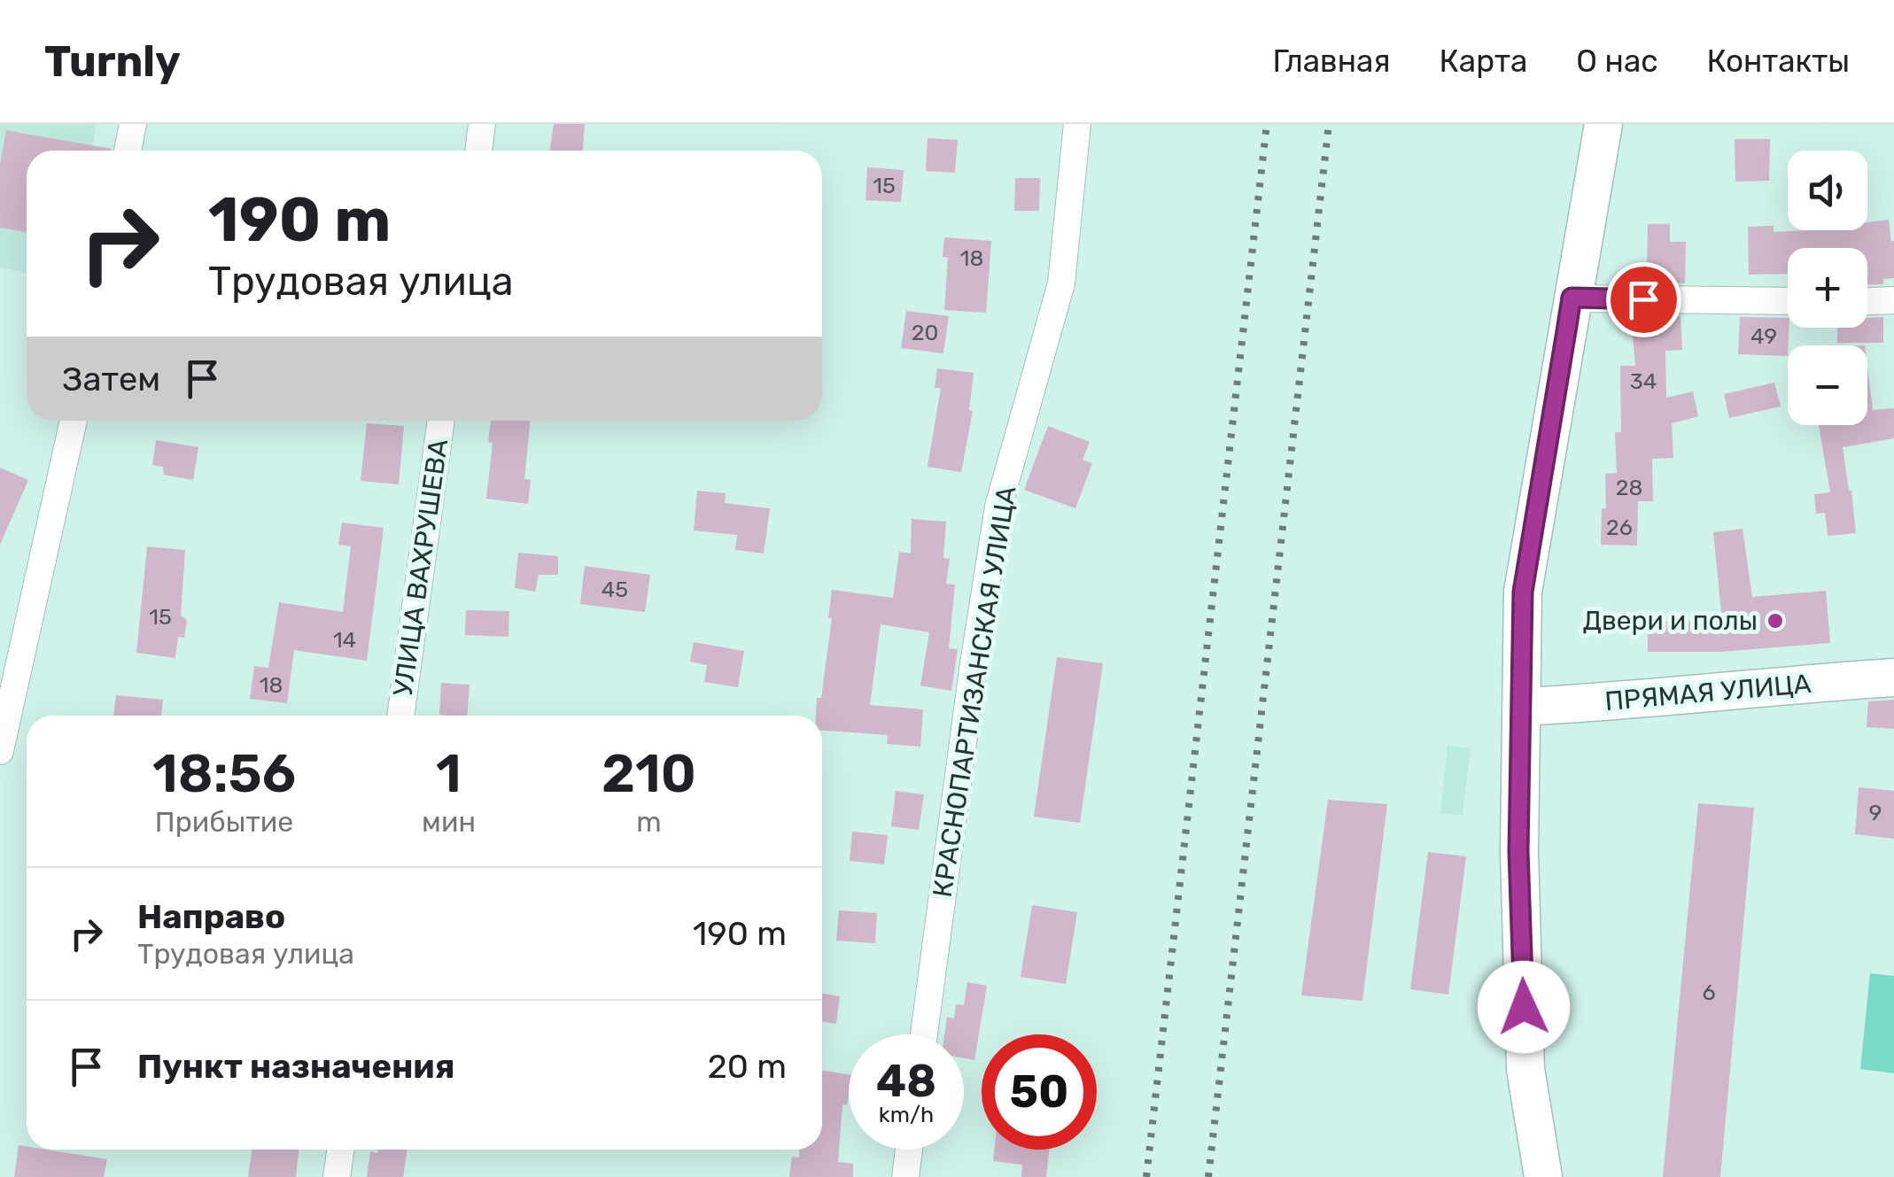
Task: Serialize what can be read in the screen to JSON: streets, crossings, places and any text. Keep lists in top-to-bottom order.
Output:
{
  "streets": {
    "main road": ["ПРЯМАЯ УЛИЦА"],
    "street": ["УЛИЦА ВАХРУШЕВА", "КРАСНОПАРТИЗАНСКАЯ УЛИЦА"]
  },
  "places": ["Двери и полы"],
  "house_numbers": [
    "15",
    "18",
    "20",
    "49",
    "34",
    "28",
    "26",
    "45",
    "15",
    "14",
    "18",
    "9",
    "6"
  ],
  "page": {
    "header": "Turnly",
    "nav": [
      "Главная",
      "Карта",
      "О нас",
      "Контакты"
    ],
    "map_buttons": ["+", "−"],
    "turn": ["190 m", "Трудовая улица"],
    "then": "Затем",
    "eta": [
      "18:56",
      "Прибытие",
      "1",
      "мин",
      "210",
      "m"
    ],
    "list": [
      {
        "name": "Направо",
        "note": "Трудовая улица",
        "value": "190 m"
      },
      {
        "name": "Пункт назначения",
        "value": "20 m"
      }
    ],
    "speed": "48 km/h",
    "limit": "50"
  }
}
